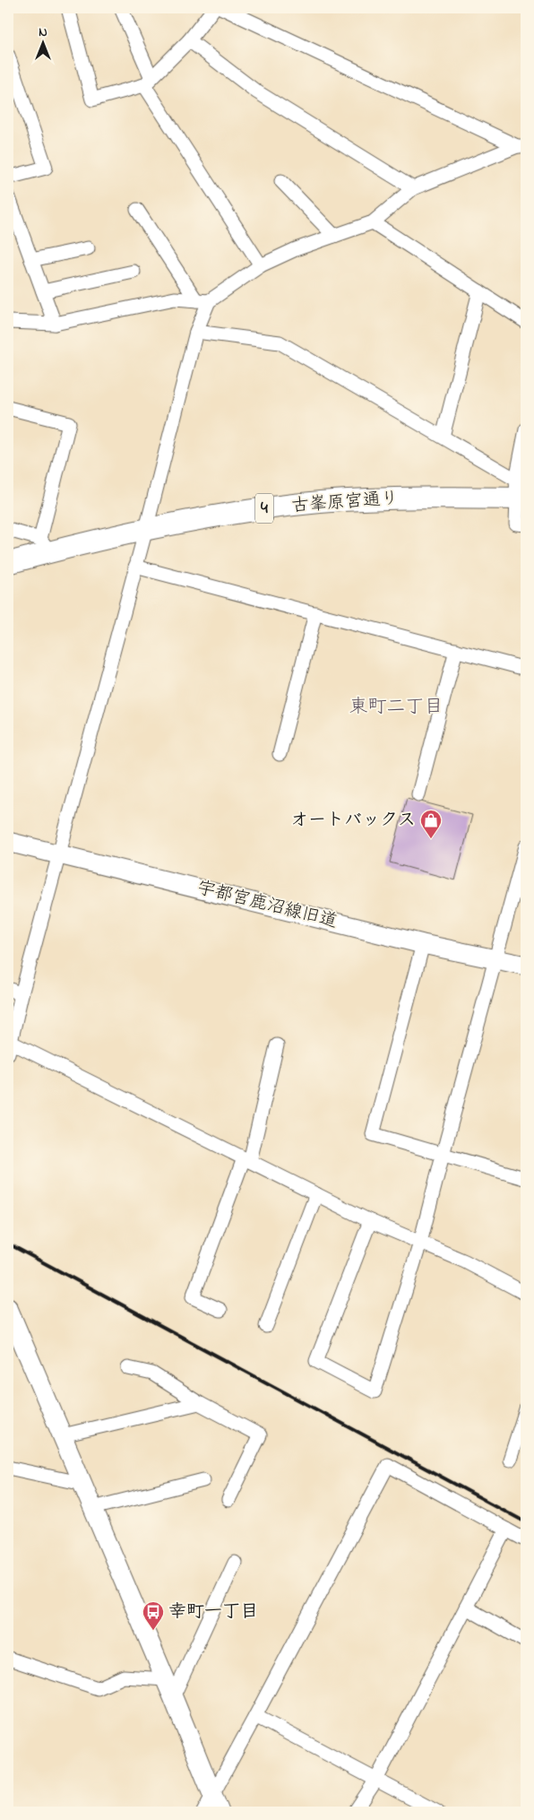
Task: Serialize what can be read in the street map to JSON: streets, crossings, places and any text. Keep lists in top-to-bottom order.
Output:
{
  "streets": {
    "main road": ["古峯原宮通り", "4"],
    "street": ["宇都宮鹿沼線旧道"]
  },
  "districts": ["東町二丁目"],
  "places": {
    "shop": ["オートバックス"],
    "bus stop": ["幸町一丁目"]
  },
  "north": "top"
}
